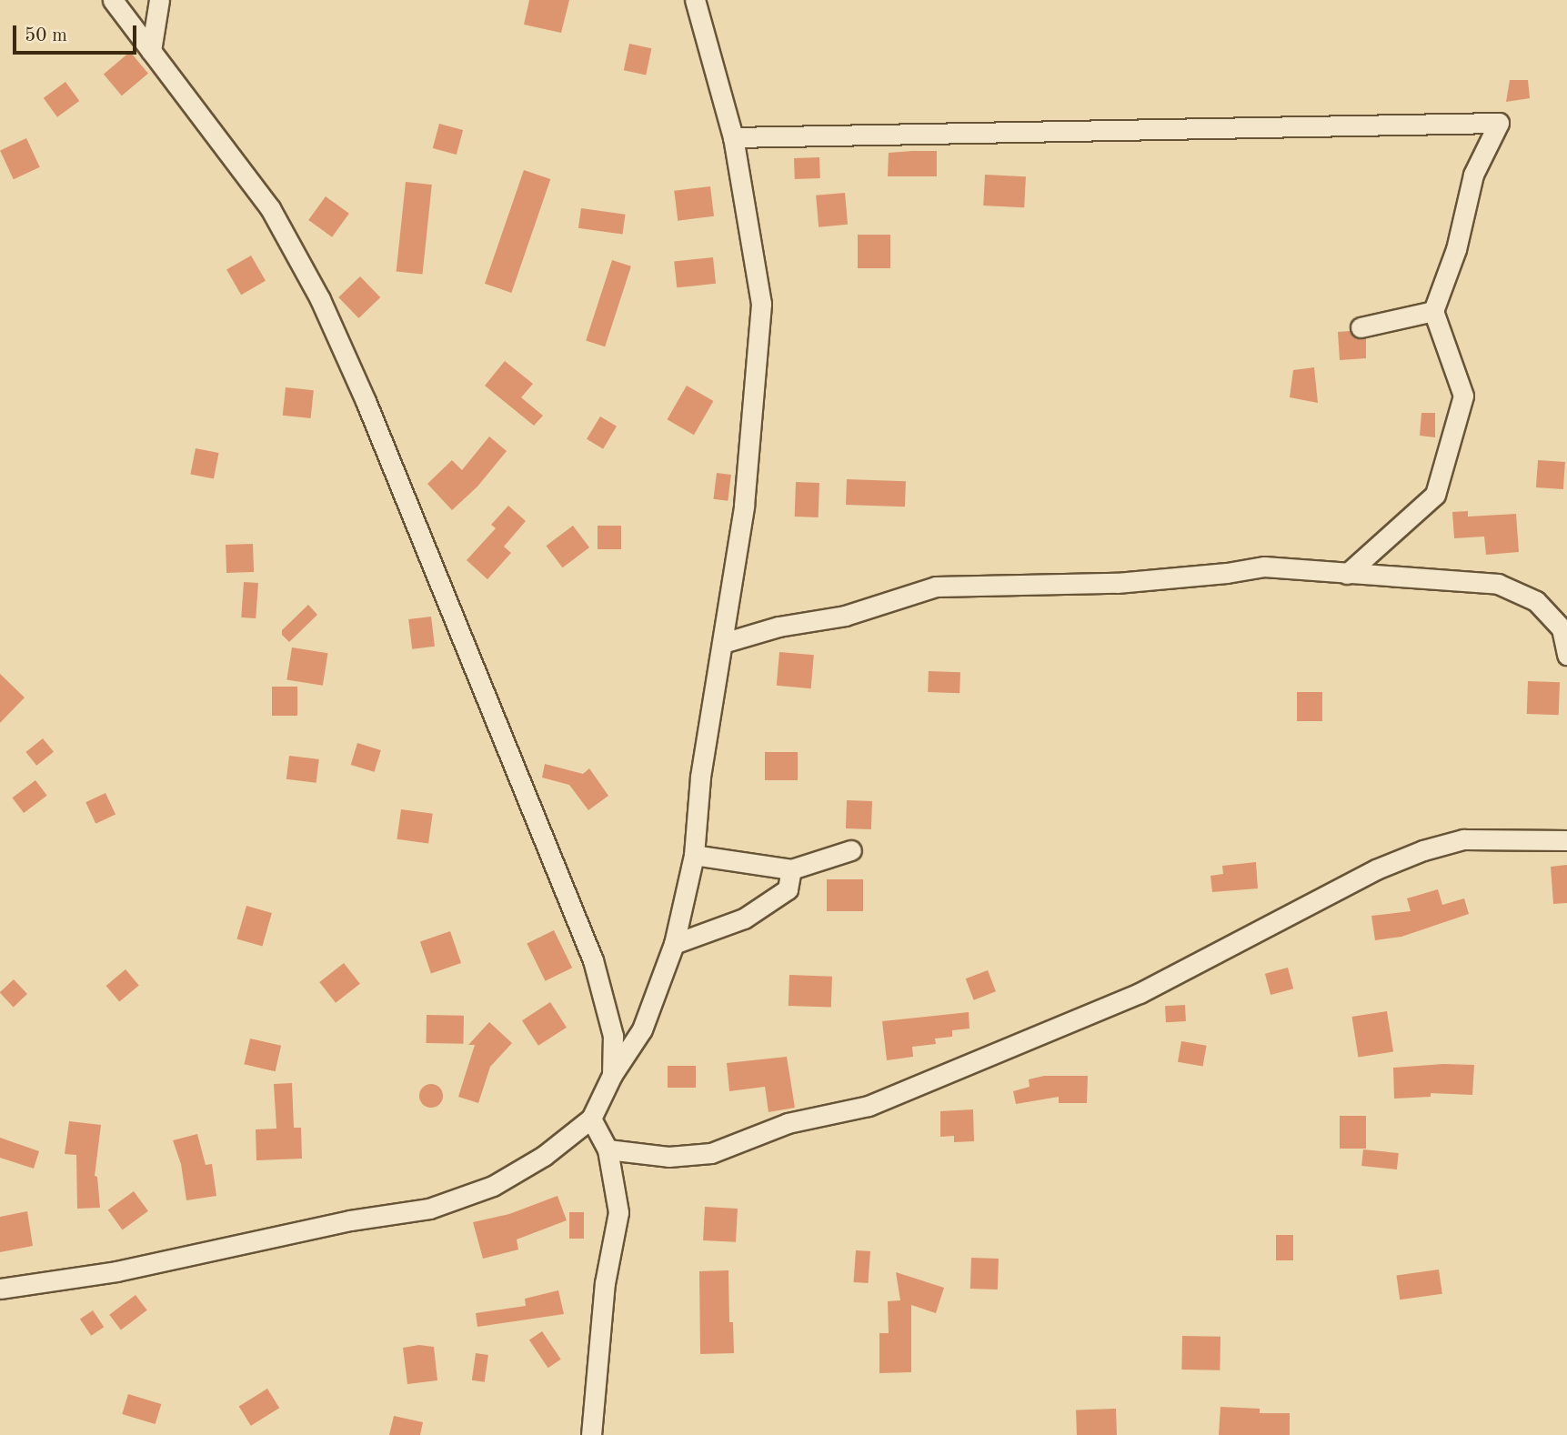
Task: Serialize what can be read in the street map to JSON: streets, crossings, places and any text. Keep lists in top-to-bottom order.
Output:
{
  "scale_bar": "50 m"
}
